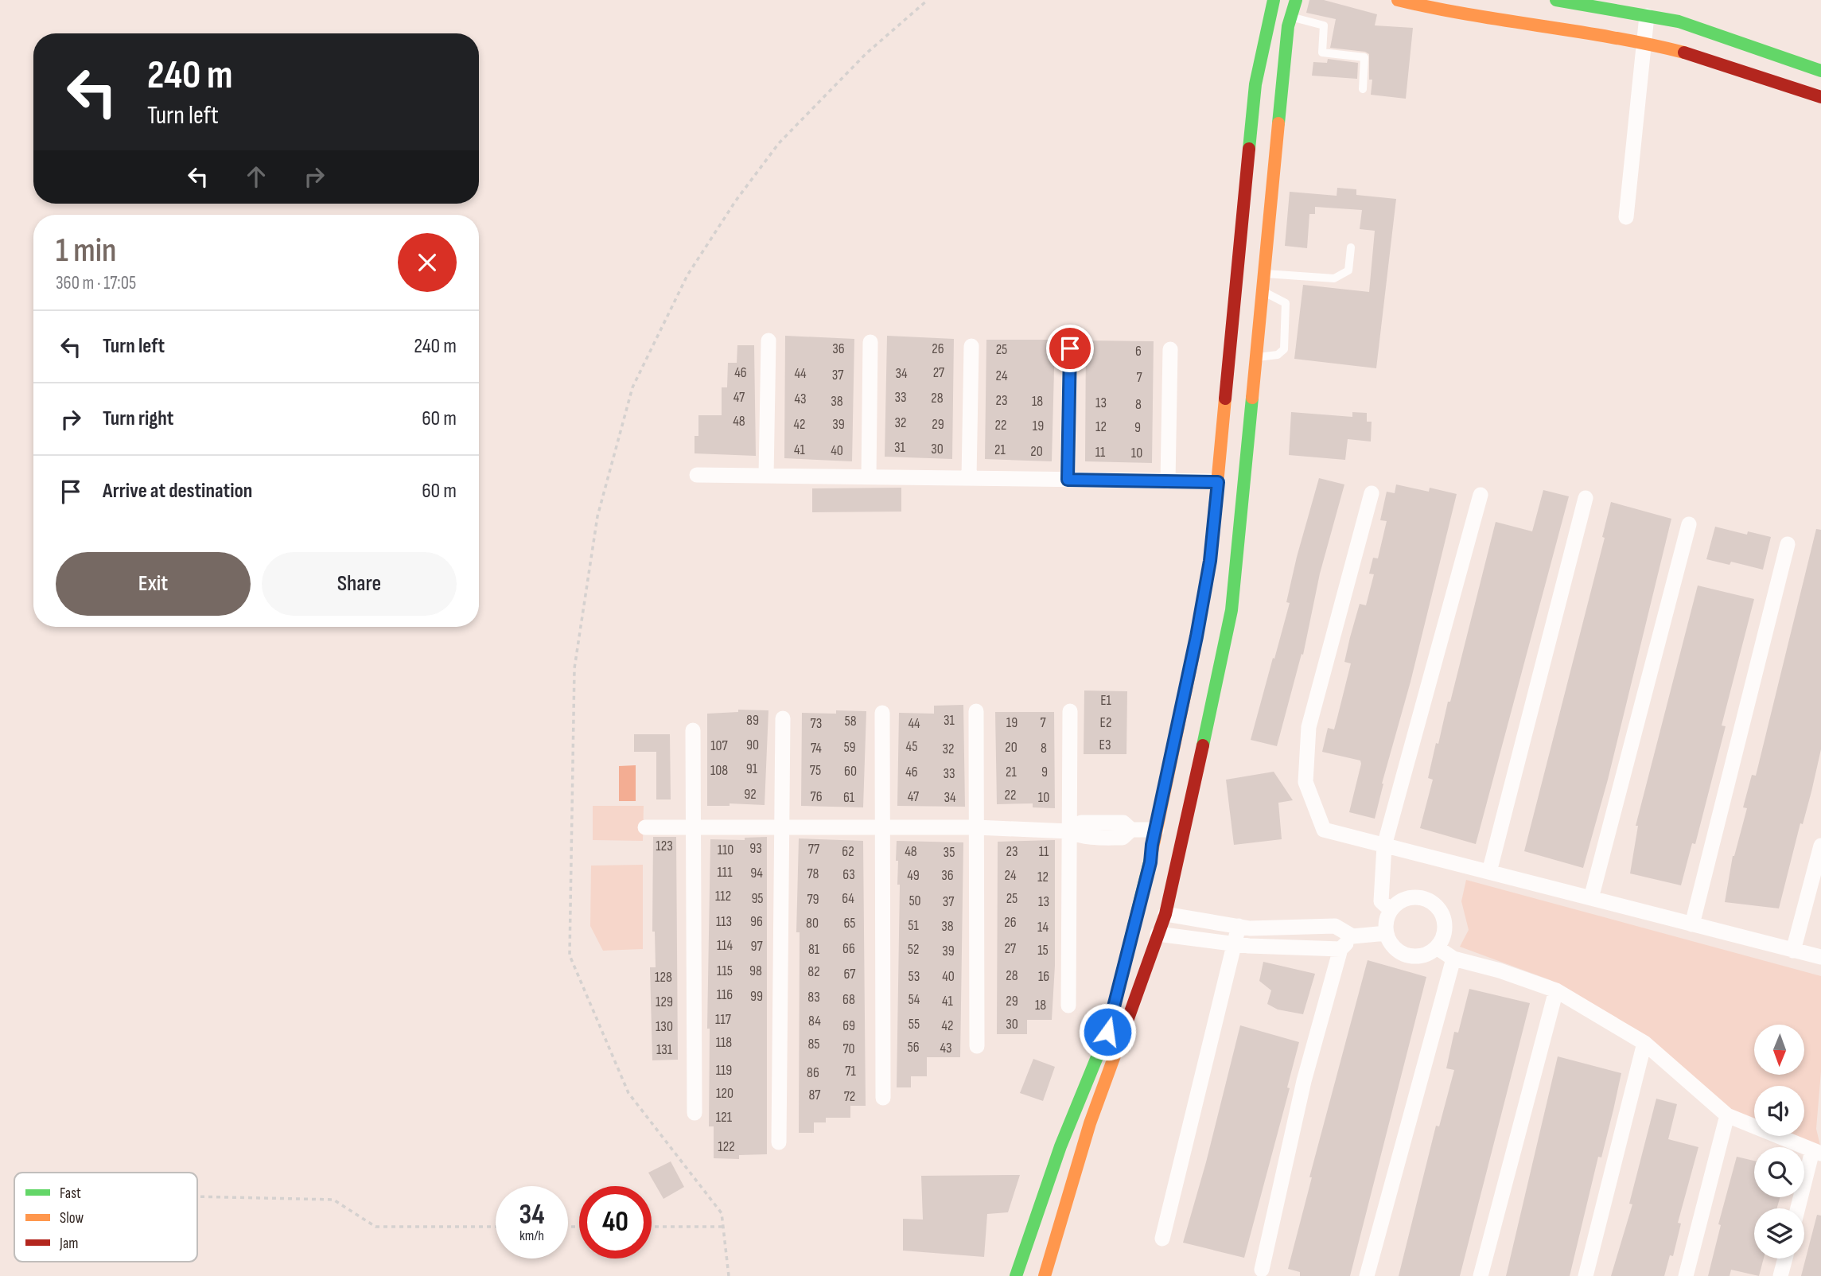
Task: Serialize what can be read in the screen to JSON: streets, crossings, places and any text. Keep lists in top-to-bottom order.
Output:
{
  "house_numbers": [
    "36",
    "26",
    "25",
    "6",
    "46",
    "27",
    "44",
    "34",
    "37",
    "24",
    "7",
    "47",
    "33",
    "28",
    "43",
    "23",
    "38",
    "18",
    "13",
    "8",
    "48",
    "32",
    "42",
    "39",
    "29",
    "22",
    "19",
    "12",
    "9",
    "31",
    "30",
    "41",
    "21",
    "40",
    "20",
    "11",
    "10",
    "E1",
    "89",
    "31",
    "58",
    "19",
    "7",
    "E2",
    "73",
    "44",
    "90",
    "E3",
    "107",
    "45",
    "59",
    "20",
    "74",
    "8",
    "32",
    "91",
    "108",
    "75",
    "60",
    "46",
    "21",
    "9",
    "33",
    "92",
    "22",
    "76",
    "47",
    "61",
    "34",
    "10",
    "123",
    "93",
    "77",
    "110",
    "62",
    "48",
    "23",
    "11",
    "35",
    "111",
    "94",
    "78",
    "63",
    "49",
    "36",
    "24",
    "12",
    "112",
    "95",
    "64",
    "25",
    "79",
    "50",
    "37",
    "13",
    "113",
    "96",
    "26",
    "80",
    "65",
    "51",
    "38",
    "14",
    "114",
    "97",
    "66",
    "27",
    "81",
    "52",
    "15",
    "39",
    "115",
    "98",
    "82",
    "67",
    "28",
    "53",
    "40",
    "16",
    "128",
    "116",
    "99",
    "83",
    "68",
    "54",
    "41",
    "29",
    "129",
    "18",
    "117",
    "84",
    "55",
    "30",
    "69",
    "42",
    "130",
    "118",
    "85",
    "56",
    "43",
    "70",
    "131",
    "119",
    "71",
    "86",
    "120",
    "87",
    "72",
    "121",
    "122"
  ],
  "legend": ["Fast", "Slow", "Jam"],
  "north": "bottom",
  "page": {
    "turn": ["240 m", "Turn left"],
    "heading": ["1 min", "360 m · 17:05"],
    "list": [
      {
        "name": "Turn left",
        "value": "240 m"
      },
      {
        "name": "Turn right",
        "value": "60 m"
      },
      {
        "name": "Arrive at destination",
        "value": "60 m"
      }
    ],
    "buttons": ["Exit", "Share"],
    "speed": "34 km/h",
    "limit": "40"
  }
}
